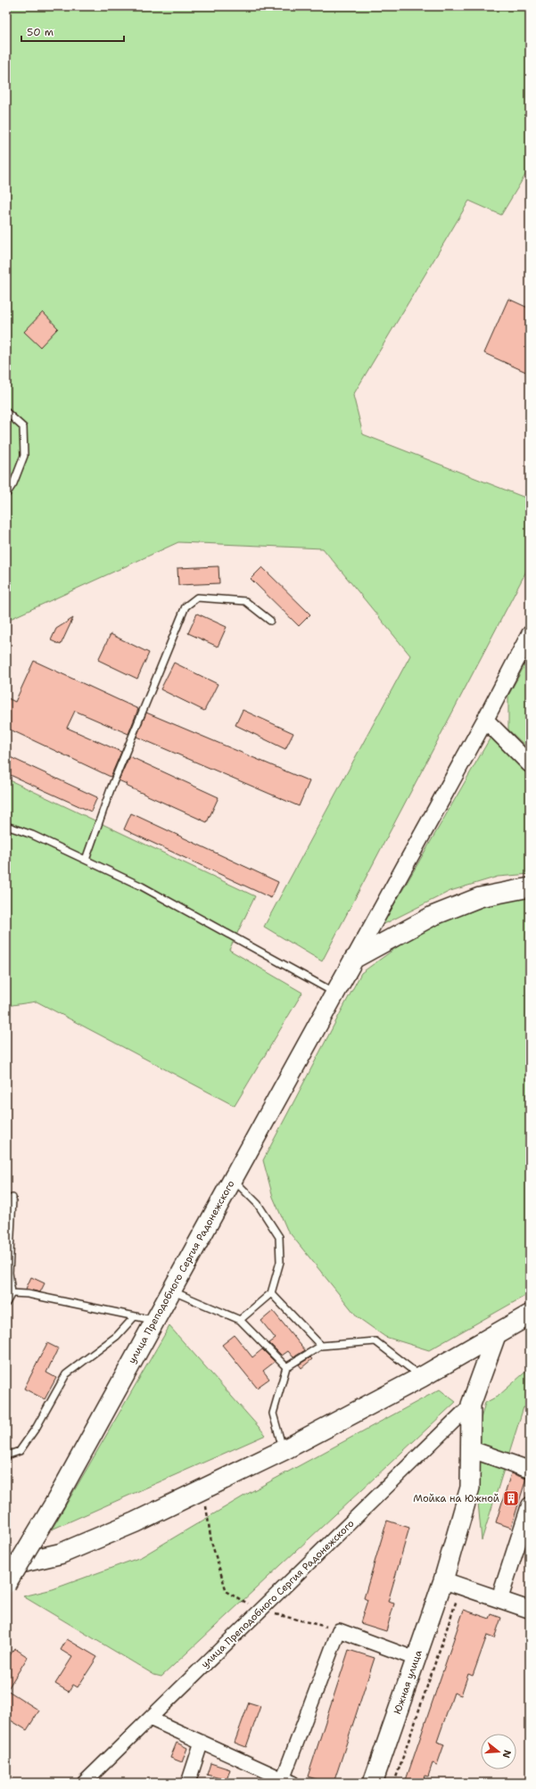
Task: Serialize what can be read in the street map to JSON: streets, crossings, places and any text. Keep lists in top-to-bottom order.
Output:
{
  "streets": {
    "main road": ["улица Преподобного Сергия Радонежского", "Южная улица"]
  },
  "crossings": [
    ["улица Преподобного Сергия Радонежского", "Южная улица"]
  ],
  "places": {
    "building": ["Мойка на Южной"]
  },
  "scale_bar": "50 m",
  "north": "right"
}
